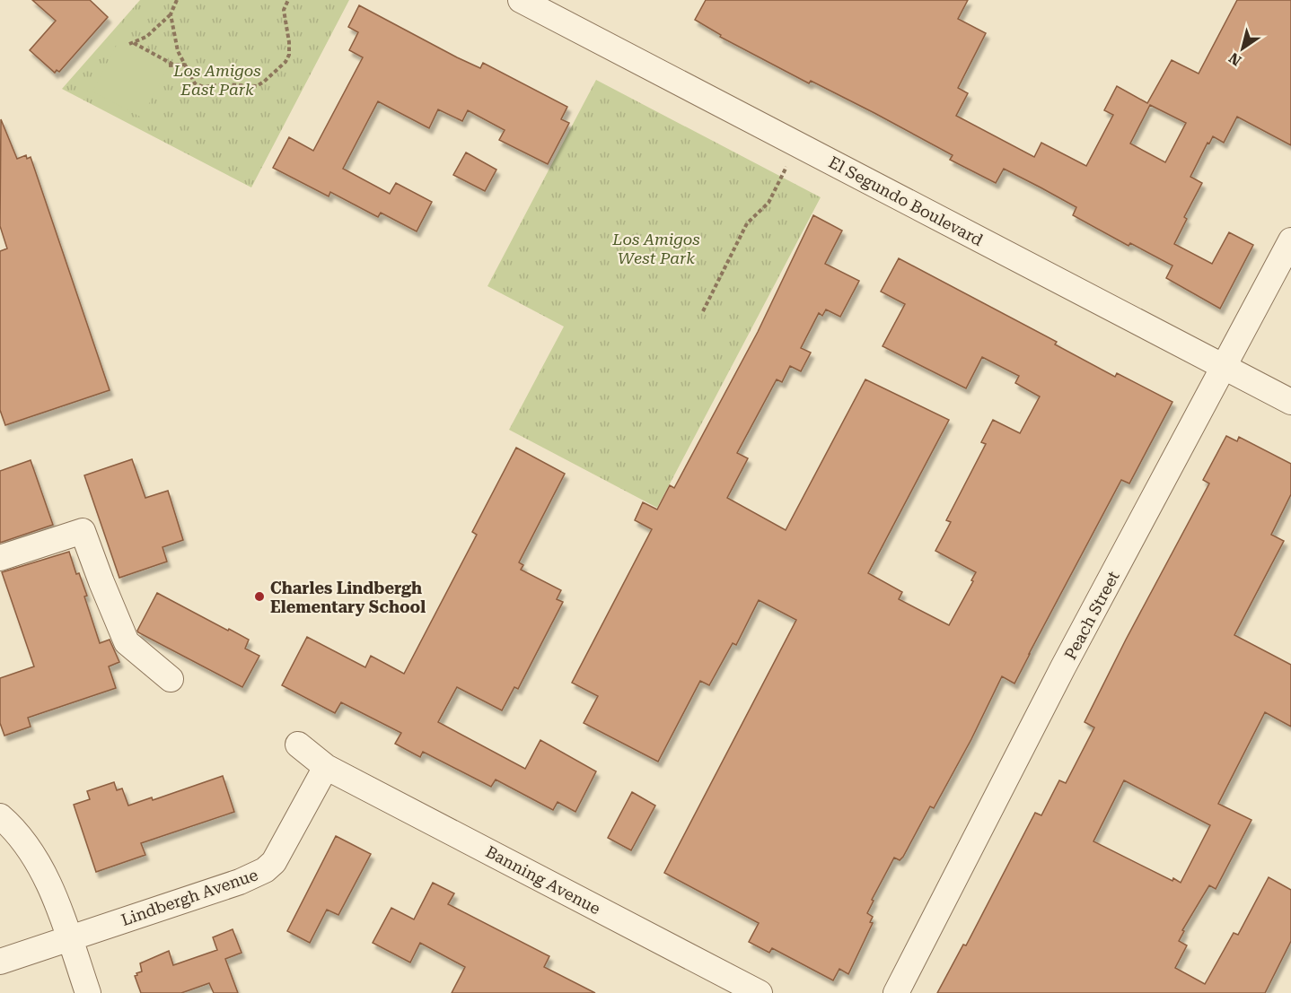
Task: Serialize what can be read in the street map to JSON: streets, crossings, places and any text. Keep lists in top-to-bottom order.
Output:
{
  "streets": {
    "street": [
      "El Segundo Boulevard",
      "Peach Street",
      "Banning Avenue",
      "Lindbergh Avenue"
    ]
  },
  "crossings": [
    ["El Segundo Boulevard", "Peach Street"],
    ["Banning Avenue", "Lindbergh Avenue"]
  ],
  "parks": ["Los Amigos East Park", "Los Amigos West Park"],
  "places": ["Charles Lindbergh Elementary School"],
  "north": "bottom left"
}
